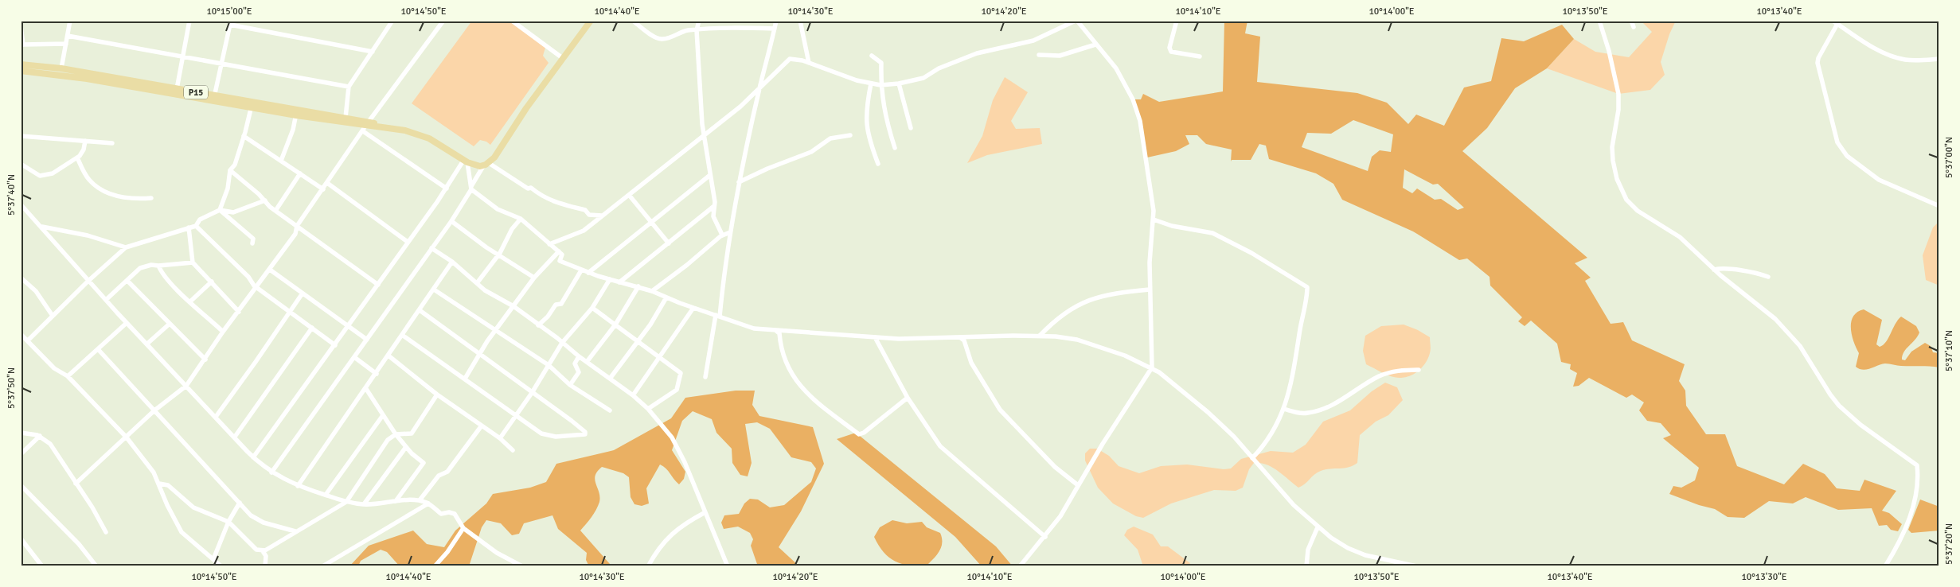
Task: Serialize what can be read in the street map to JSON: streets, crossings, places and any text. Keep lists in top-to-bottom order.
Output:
{
  "streets": {
    "main road": ["P15"]
  },
  "coordinates": [
    "10°15'00\"E",
    "10°14'50\"E",
    "10°14'40\"E",
    "10°14'30\"E",
    "10°14'20\"E",
    "10°14'10\"E",
    "10°14'00\"E",
    "10°13'50\"E",
    "10°13'40\"E",
    "5°37'00\"N",
    "5°37'40\"N",
    "5°37'10\"N",
    "5°37'50\"N",
    "5°37'20\"N",
    "10°13'30\"E"
  ]
}
